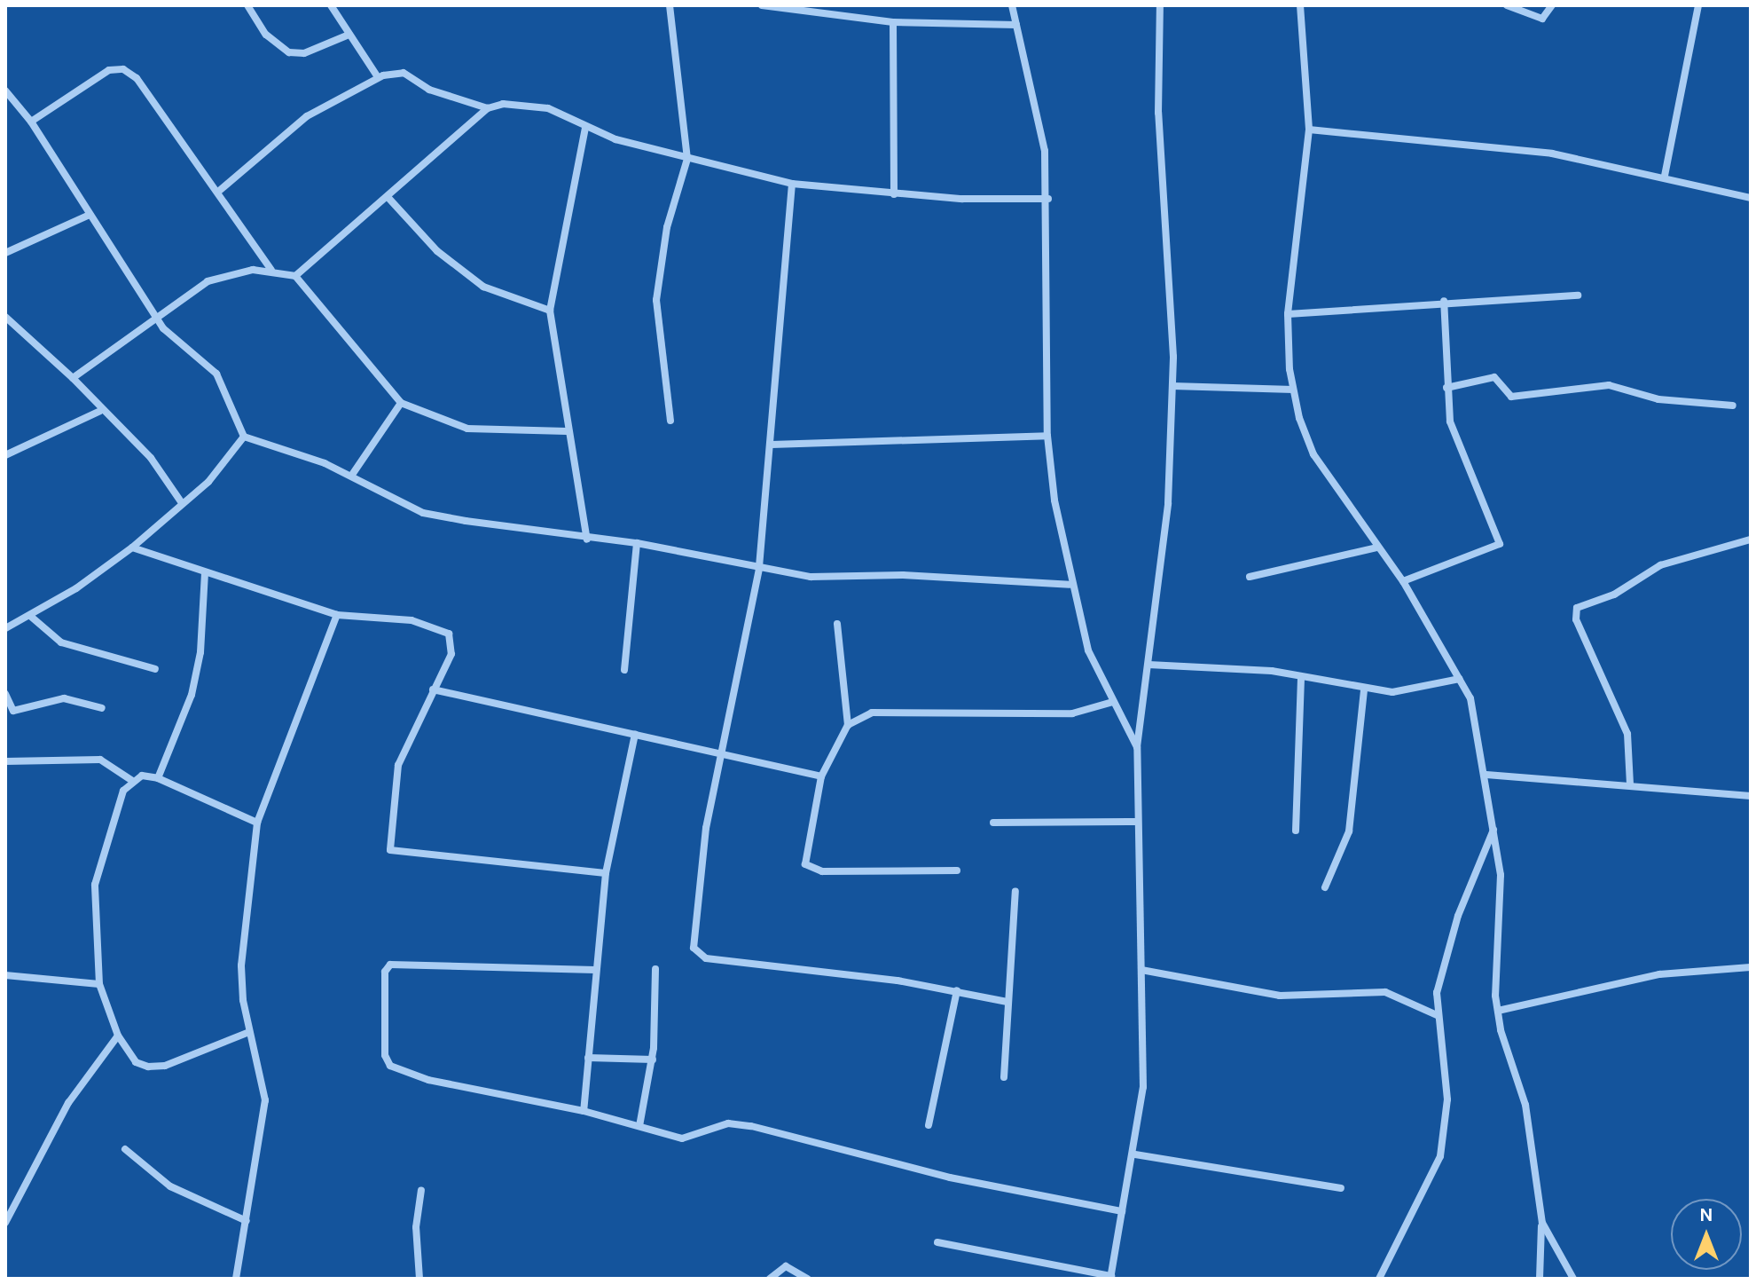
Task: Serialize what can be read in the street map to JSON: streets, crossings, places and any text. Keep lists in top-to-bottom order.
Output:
{
  "north": "top"
}
